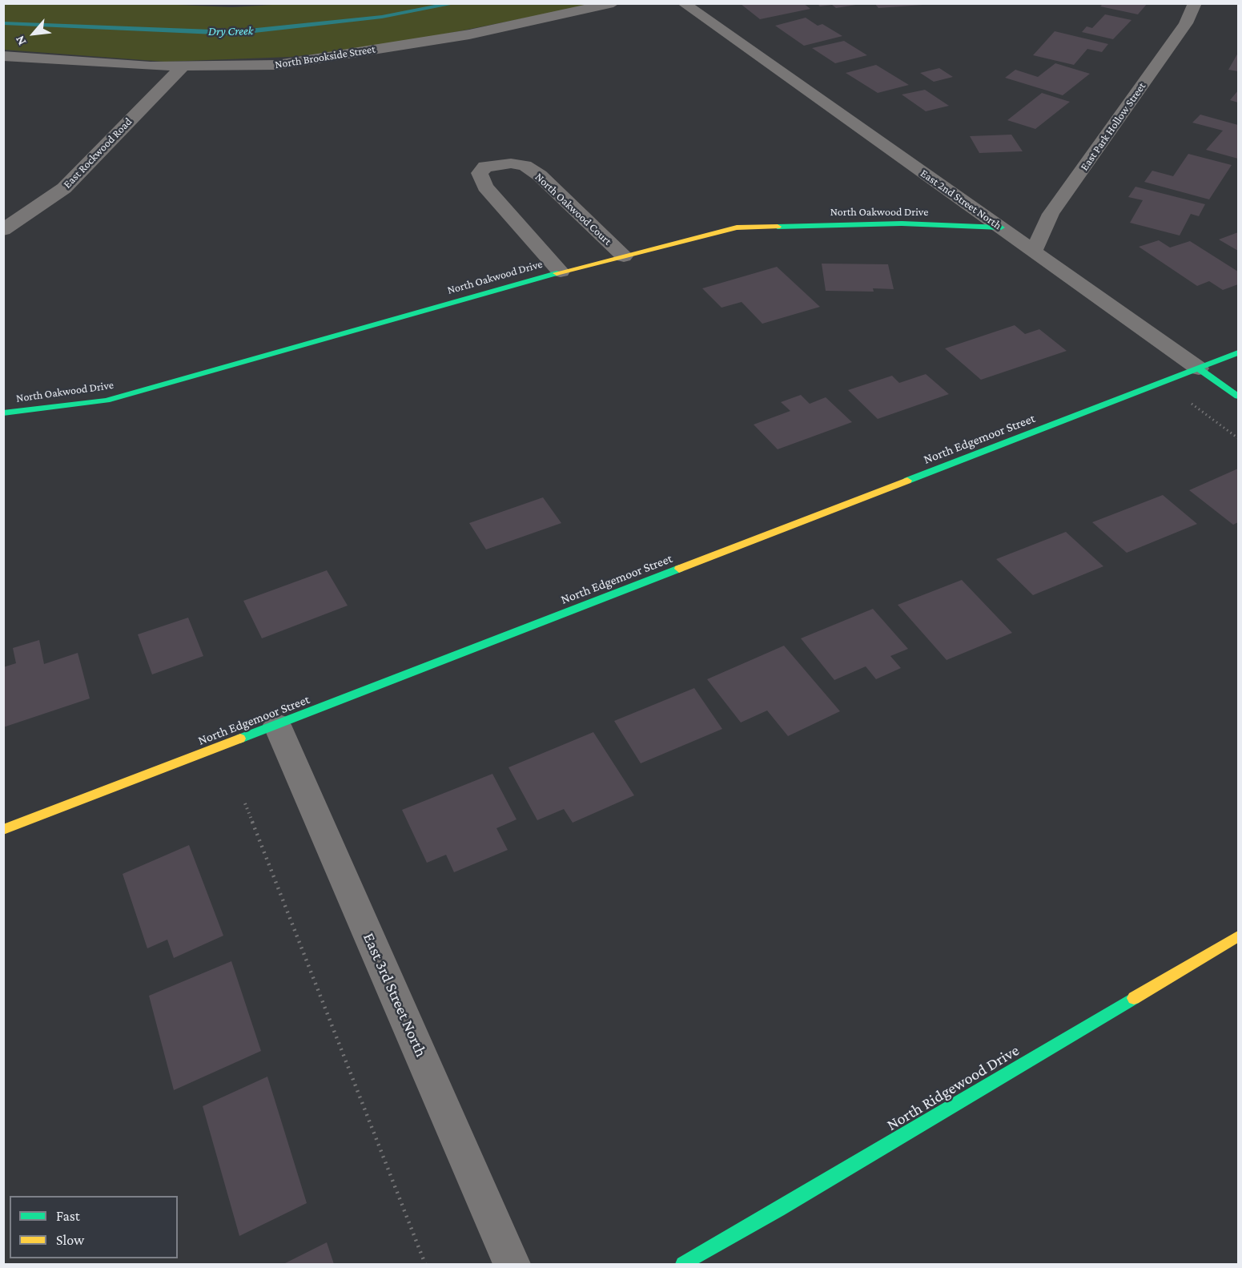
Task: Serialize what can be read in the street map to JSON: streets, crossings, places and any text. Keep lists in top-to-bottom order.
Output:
{
  "streets": {
    "street": [
      "North Brookside Street",
      "East Park Hollow Street",
      "East Rockwood Road",
      "East 2nd Street North",
      "North Oakwood Court",
      "North Oakwood Drive",
      "North Edgemoor Street",
      "East 3rd Street North",
      "North Ridgewood Drive"
    ]
  },
  "crossings": [
    ["North Brookside Street", "East Rockwood Road"],
    ["East Park Hollow Street", "East 2nd Street North"],
    ["East 2nd Street North", "North Oakwood Drive"],
    ["East 2nd Street North", "North Edgemoor Street"],
    ["North Oakwood Court", "North Oakwood Drive"],
    ["North Edgemoor Street", "East 3rd Street North"]
  ],
  "water": ["Dry Creek"],
  "legend": ["Fast", "Slow"],
  "north": "bottom left"
}
